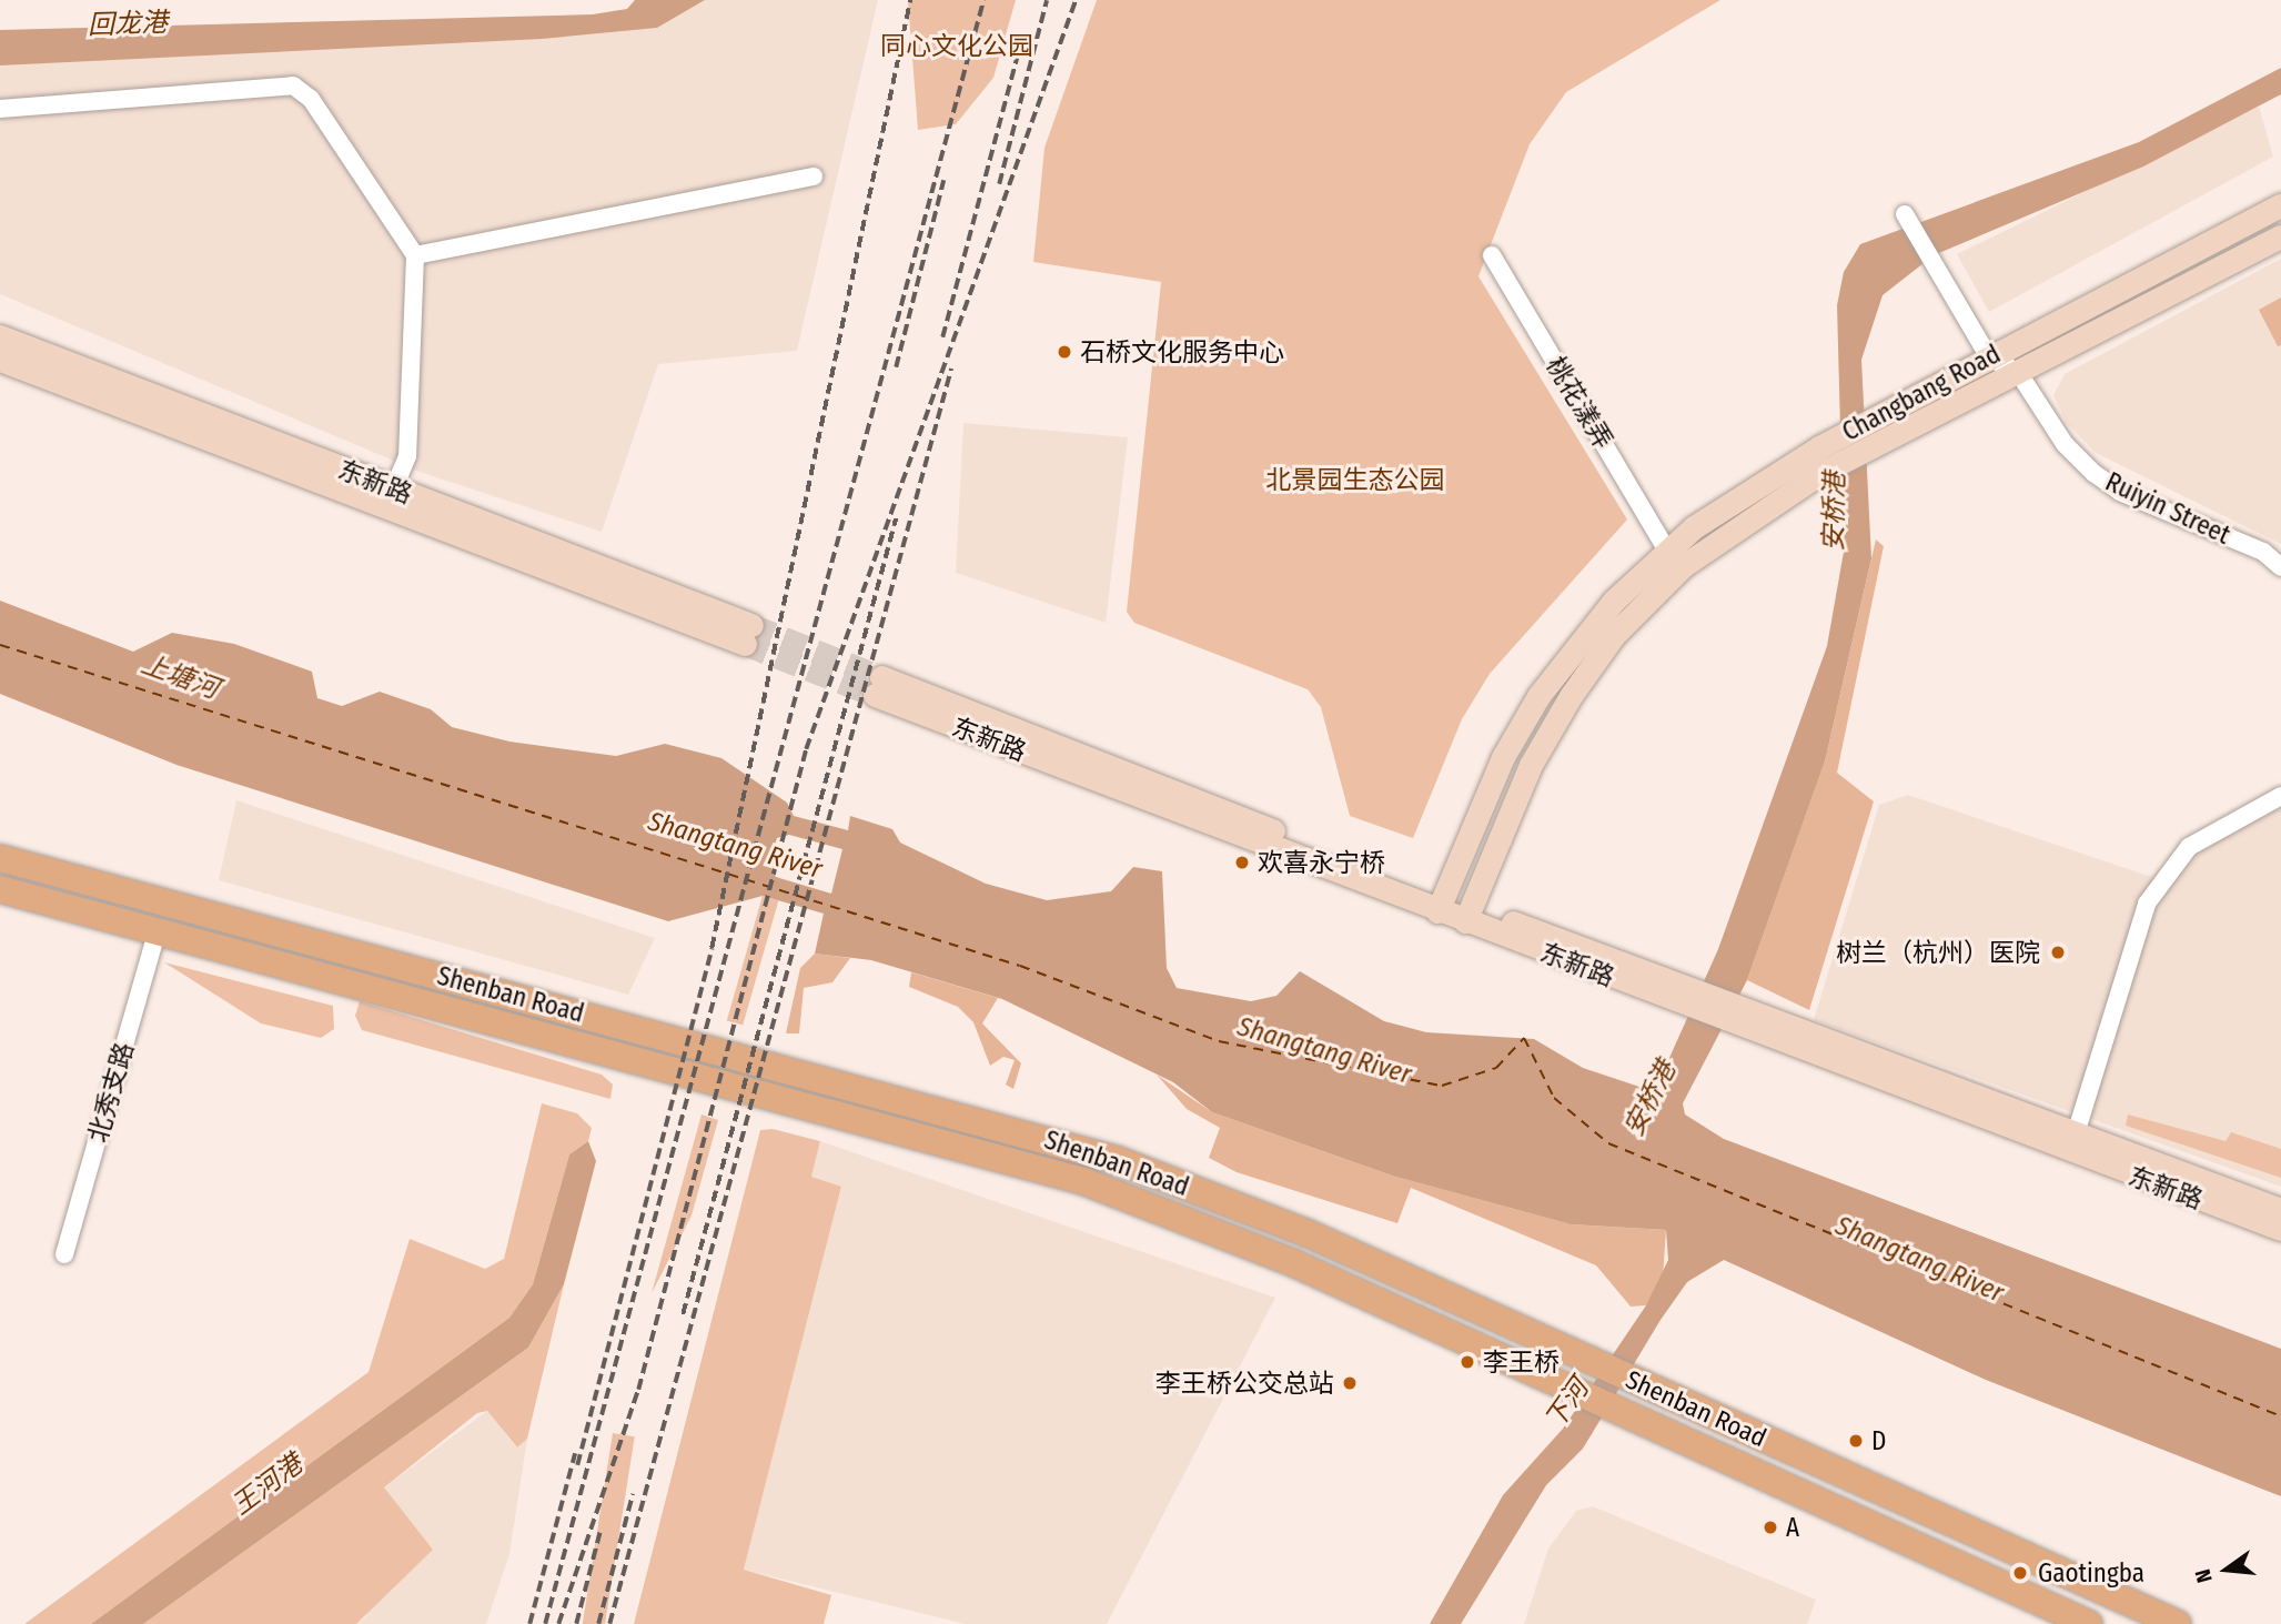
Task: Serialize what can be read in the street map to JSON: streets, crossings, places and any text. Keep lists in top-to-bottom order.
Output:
{
  "streets": {
    "main road": ["Changbang Road", "东新路", "Shenban Road"],
    "street": ["桃花漾弄", "Ruiyin Street", "北秀支路"]
  },
  "crossings": [
    ["Changbang Road", "桃花漾弄"],
    ["Changbang Road", "东新路"],
    ["Changbang Road", "Ruiyin Street"],
    ["Shenban Road", "北秀支路"]
  ],
  "water": [
    "回龙港",
    "安桥港",
    "上塘河",
    "Shangtang River",
    "下河",
    "王河港"
  ],
  "parks": ["同心文化公园", "北景园生态公园"],
  "places": [
    "石桥文化服务中心",
    "欢喜永宁桥",
    "树兰（杭州）医院",
    "李王桥",
    "李王桥公交总站",
    "D",
    "A",
    "Gaotingba"
  ],
  "north": "left"
}
